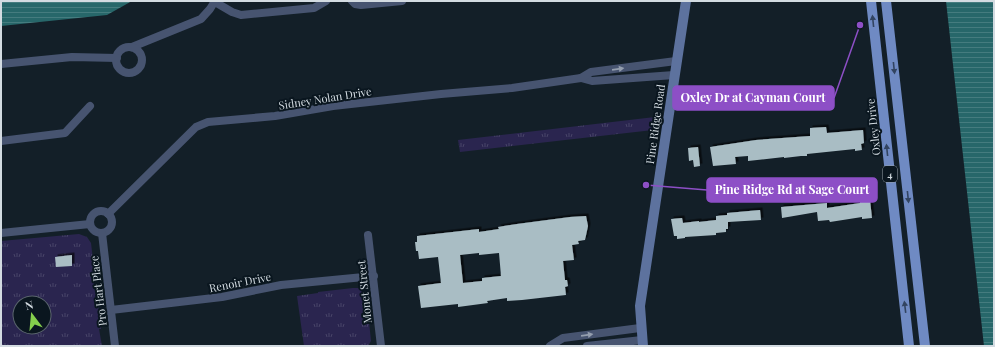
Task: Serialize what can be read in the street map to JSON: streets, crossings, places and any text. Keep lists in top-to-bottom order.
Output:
{
  "streets": {
    "main road": ["Oxley Drive", "4"],
    "street": [
      "Sidney Nolan Drive",
      "Pine Ridge Road",
      "Renoir Drive",
      "Pro Hart Place",
      "Monet Street"
    ]
  },
  "crossings": [
    ["Sidney Nolan Drive", "Pine Ridge Road"],
    ["Sidney Nolan Drive", "Pro Hart Place"],
    ["Renoir Drive", "Pro Hart Place"],
    ["Renoir Drive", "Monet Street"]
  ],
  "places": ["Oxley Dr at Cayman Court", "Pine Ridge Rd at Sage Court"],
  "north": "top"
}
